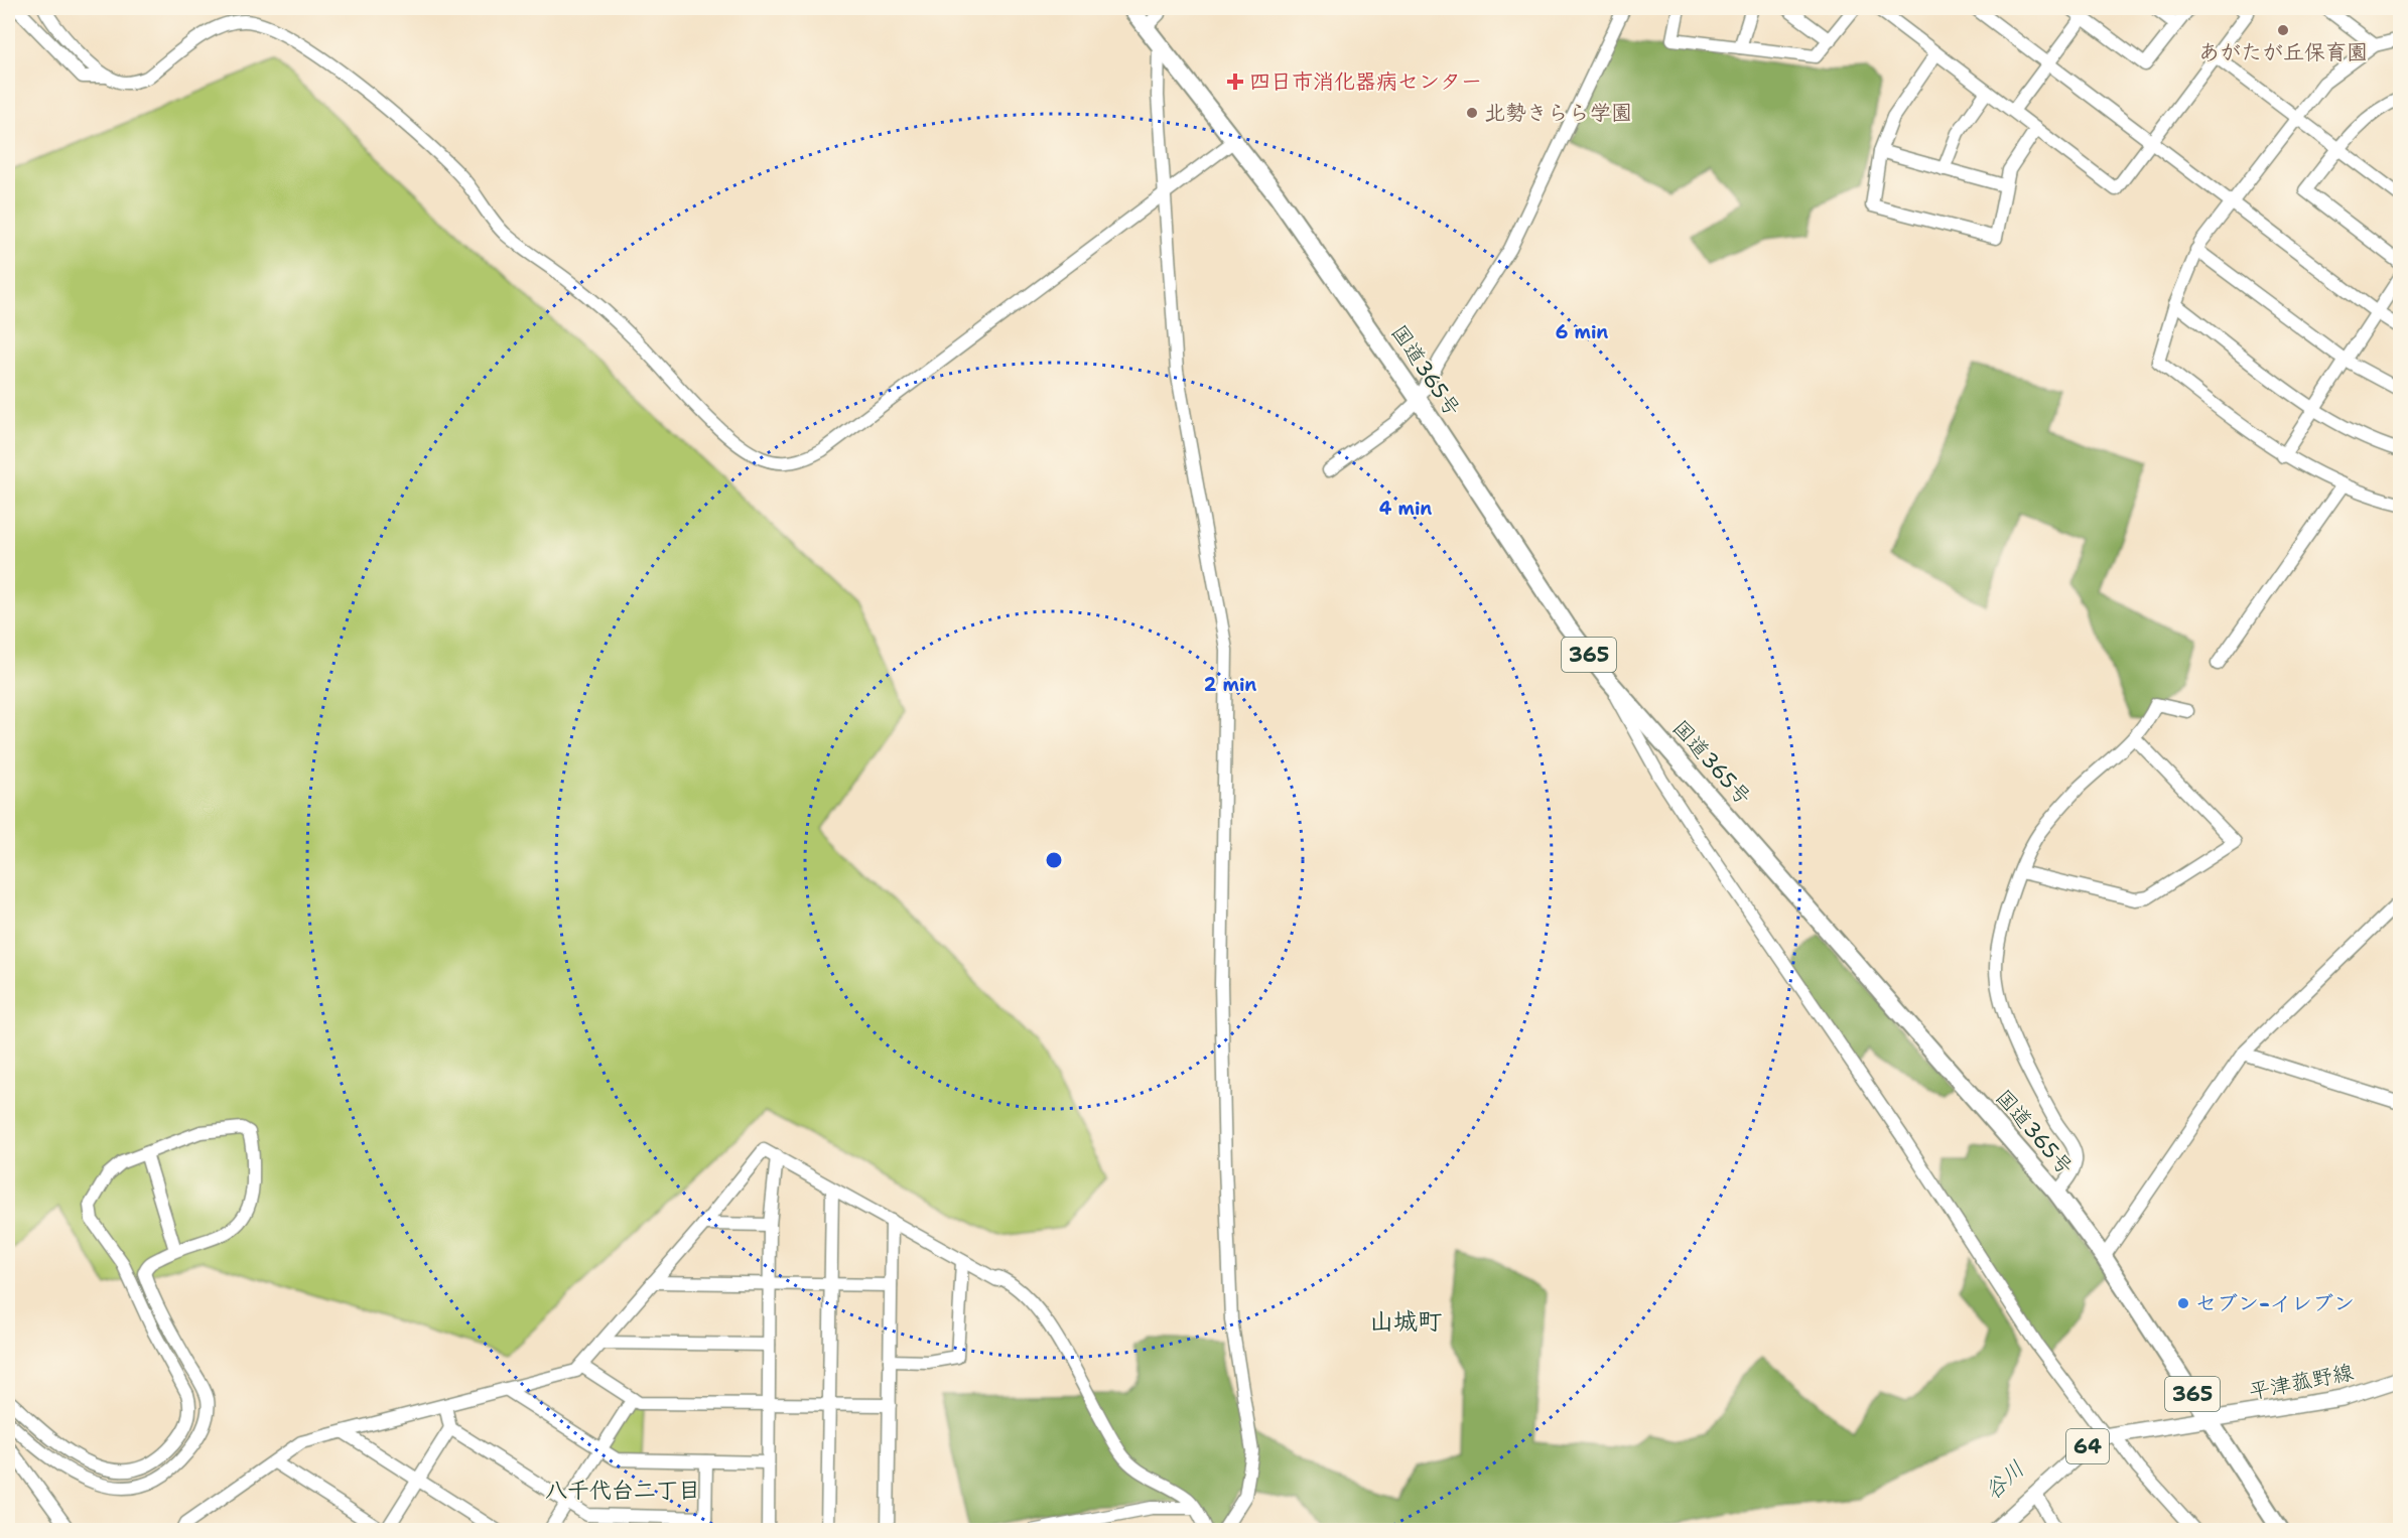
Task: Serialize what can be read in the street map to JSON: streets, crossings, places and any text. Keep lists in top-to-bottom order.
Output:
{
  "streets": {
    "highway": ["国道365号", "365"],
    "main road": ["平津菰野線", "64"]
  },
  "crossings": [
    ["国道365号", "平津菰野線"],
    ["国道365号", "64"],
    ["平津菰野線", "64"]
  ],
  "districts": ["山城町", "八千代台二丁目"],
  "water": ["谷川"],
  "places": {
    "other": ["あがたが丘保育園", "北勢きらら学園", "セブン-イレブン"],
    "health": ["四日市消化器病センター"]
  },
  "rings": ["6 min", "4 min", "2 min"]
}
